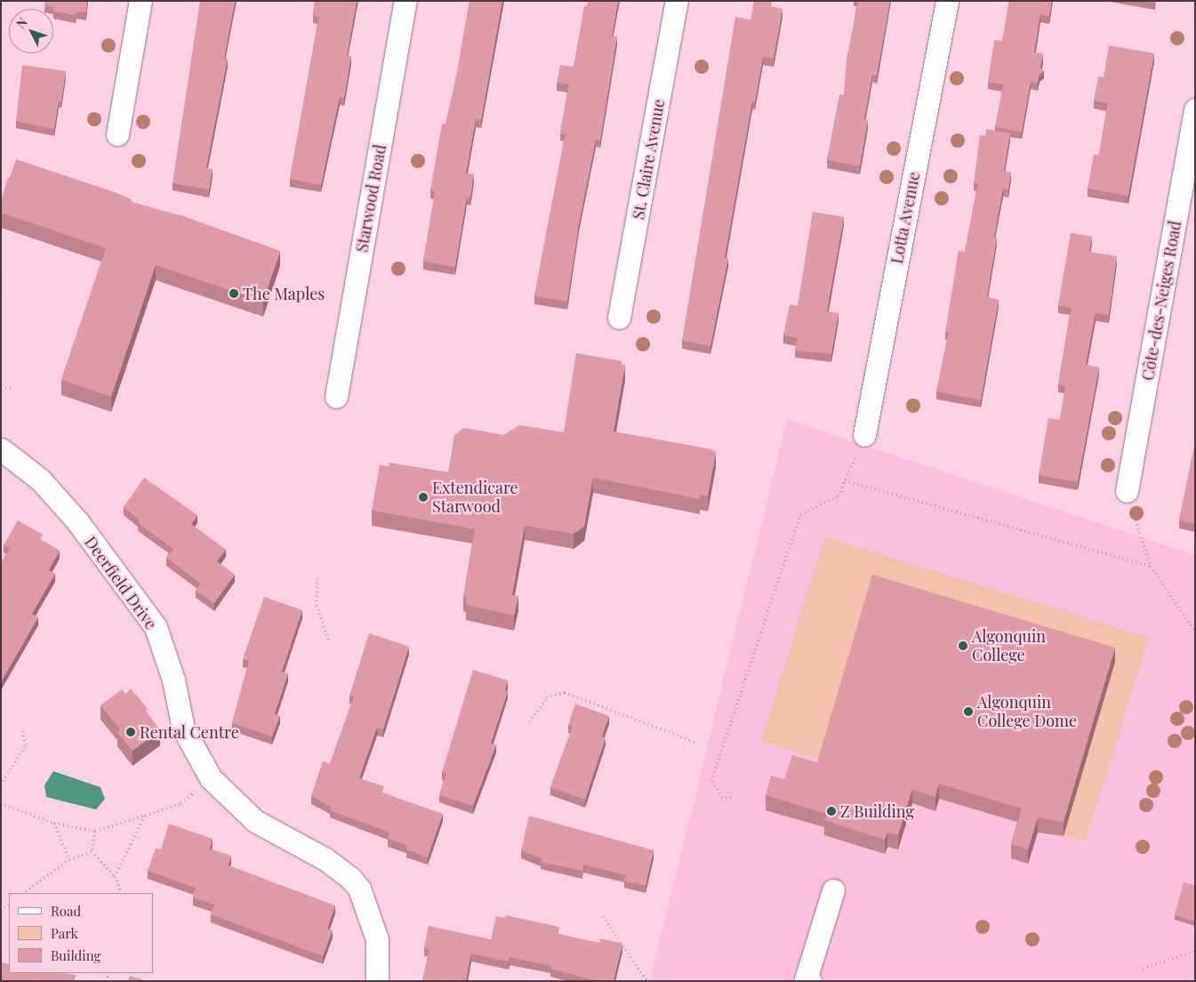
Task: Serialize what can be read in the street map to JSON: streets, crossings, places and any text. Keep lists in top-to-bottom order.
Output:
{
  "streets": {
    "street": [
      "St. Claire Avenue",
      "Starwood Road",
      "Lotta Avenue",
      "Côte-des-Neiges Road",
      "Deerfield Drive"
    ]
  },
  "places": [
    "The Maples",
    "Extendicare Starwood",
    "Algonquin College",
    "Algonquin College Dome",
    "Rental Centre",
    "Z Building"
  ],
  "legend": ["Road", "Park", "Building"],
  "north": "top left"
}
